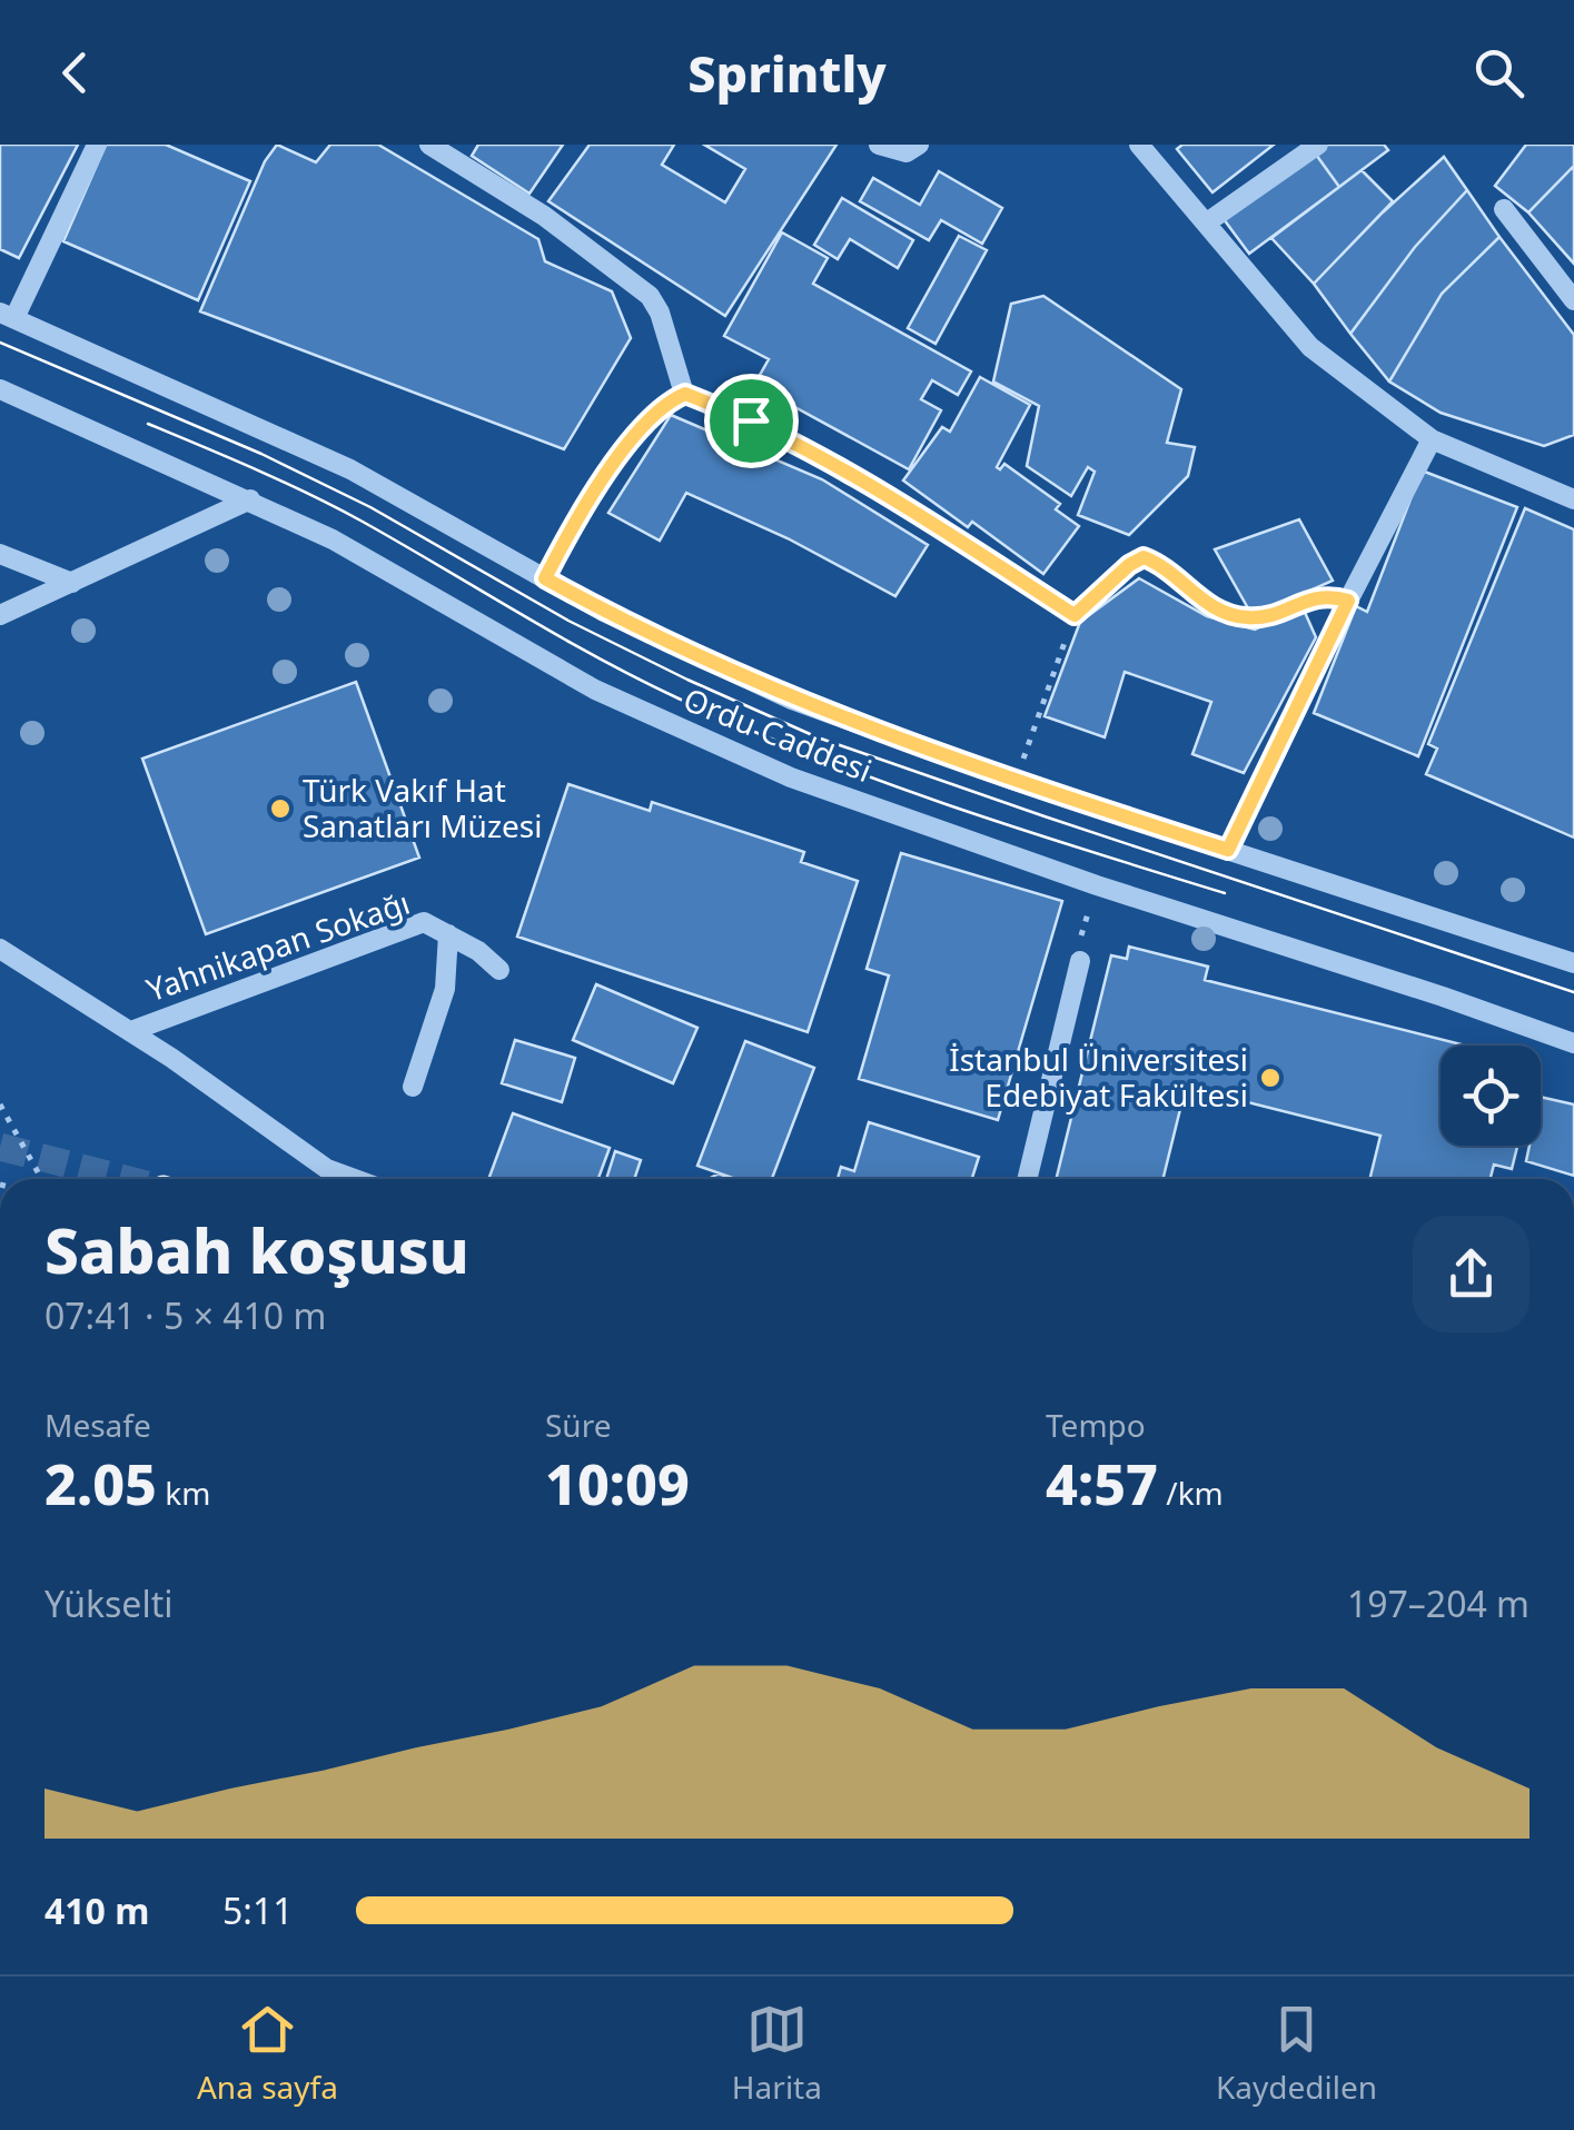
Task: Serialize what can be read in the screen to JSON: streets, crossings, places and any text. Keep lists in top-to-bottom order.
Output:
{
  "streets": {
    "street": ["Ordu Caddesi", "Yahnikapan Sokağı"]
  },
  "places": ["Türk Vakıf Hat Sanatları Müzesi", "İstanbul Üniversitesi Edebiyat Fakültesi"],
  "page": {
    "header": "Sprintly",
    "heading": ["Sabah koşusu", "07:41 · 5 × 410 m"],
    "stats": [
      ["Mesafe", "2.05 km"],
      ["Süre", "10:09"],
      ["Tempo", "4:57 /km"]
    ],
    "chart": ["Yükselti", "197–204 m"],
    "list": [
      {
        "name": "410 m",
        "note": "5:11"
      }
    ],
    "tabs": ["Ana sayfa", "Harita", "Kaydedilen"]
  }
}
